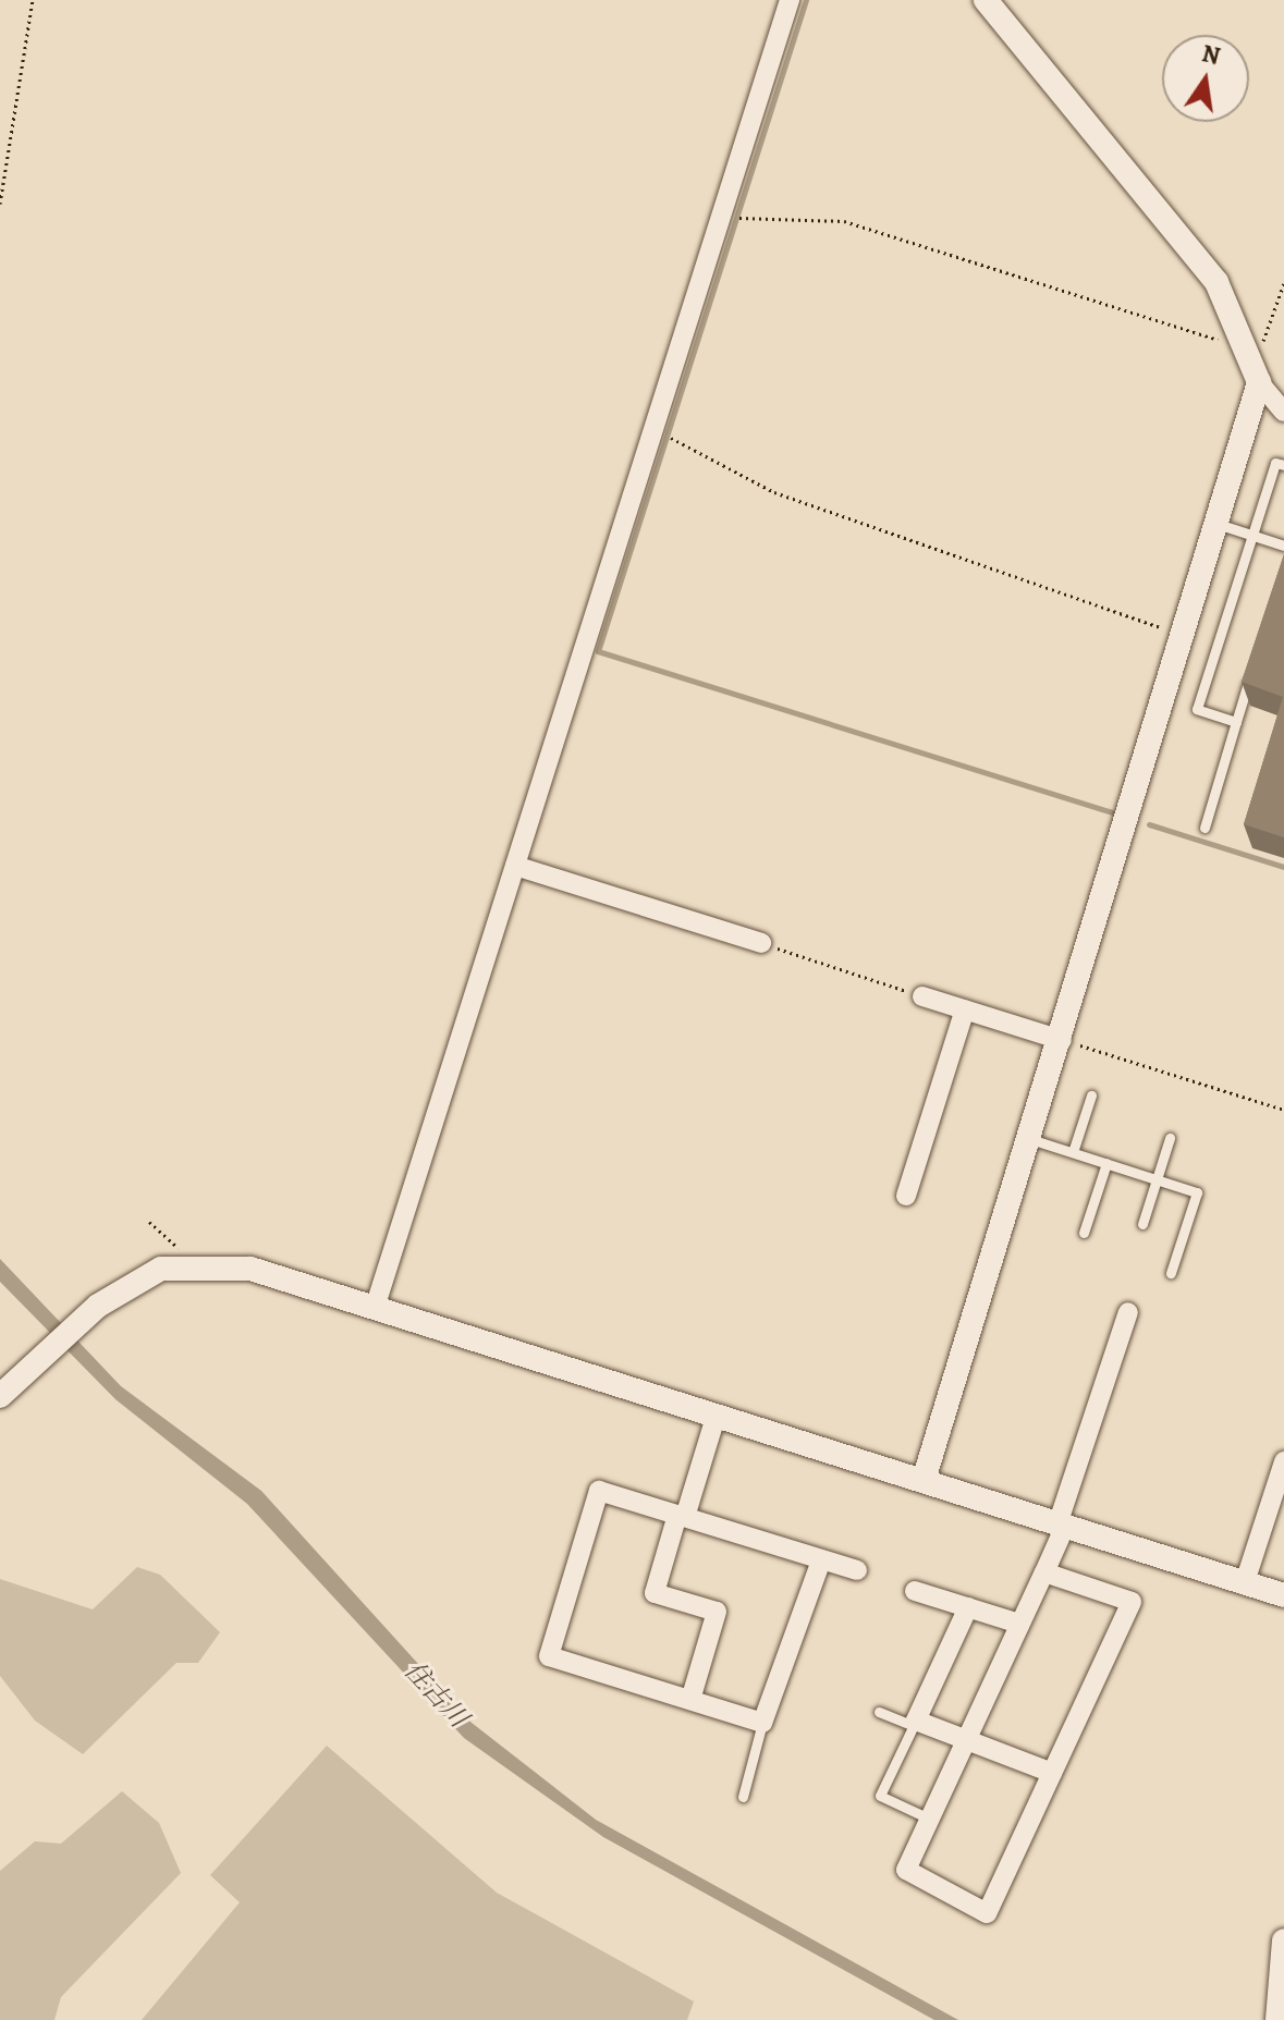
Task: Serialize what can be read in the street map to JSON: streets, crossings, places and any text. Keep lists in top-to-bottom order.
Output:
{
  "water": ["住古川"],
  "north": "top"
}
